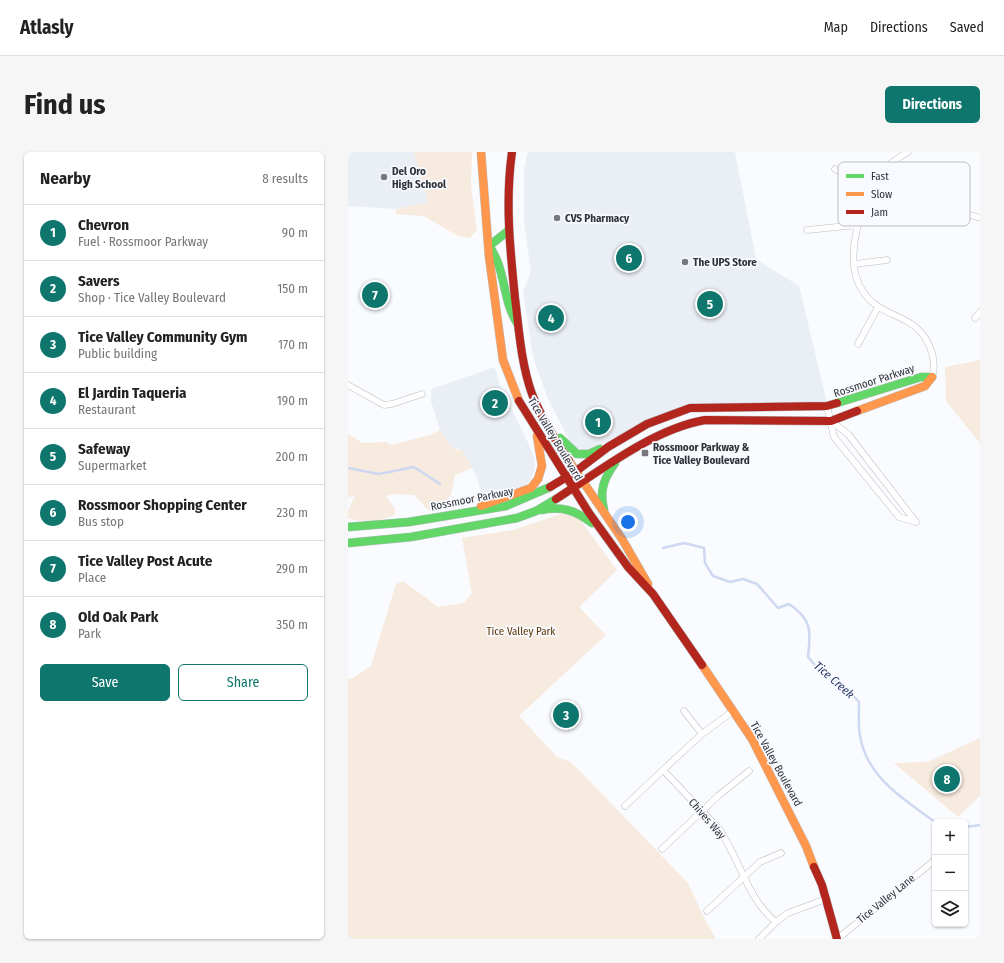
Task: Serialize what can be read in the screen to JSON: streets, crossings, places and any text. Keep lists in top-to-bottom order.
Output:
{
  "streets": {
    "street": [
      "Rossmoor Parkway",
      "Tice Valley Boulevard",
      "Chives Way",
      "Tice Valley Lane"
    ]
  },
  "crossings": [
    ["Rossmoor Parkway", "Tice Valley Boulevard"],
    ["Tice Valley Boulevard", "Tice Valley Lane"]
  ],
  "water": ["Tice Creek"],
  "parks": ["Tice Valley Park"],
  "places": {
    "other": ["Del Oro High School", "CVS Pharmacy", "The UPS Store"],
    "transit": ["Rossmoor Parkway & Tice Valley Boulevard"]
  },
  "legend": ["Fast", "Slow", "Jam"],
  "page": {
    "header": "Atlasly",
    "nav": ["Map", "Directions", "Saved"],
    "buttons": [
      "Directions",
      ["Save", "Share"]
    ],
    "title": "Find us",
    "heading": ["Nearby", "8 results"],
    "list": [
      {
        "mark": "1",
        "name": "Chevron",
        "note": "Fuel · Rossmoor Parkway",
        "value": "90 m"
      },
      {
        "mark": "2",
        "name": "Savers",
        "note": "Shop · Tice Valley Boulevard",
        "value": "150 m"
      },
      {
        "mark": "3",
        "name": "Tice Valley Community Gym",
        "note": "Public building",
        "value": "170 m"
      },
      {
        "mark": "4",
        "name": "El Jardin Taqueria",
        "note": "Restaurant",
        "value": "190 m"
      },
      {
        "mark": "5",
        "name": "Safeway",
        "note": "Supermarket",
        "value": "200 m"
      },
      {
        "mark": "6",
        "name": "Rossmoor Shopping Center",
        "note": "Bus stop",
        "value": "230 m"
      },
      {
        "mark": "7",
        "name": "Tice Valley Post Acute",
        "note": "Place",
        "value": "290 m"
      },
      {
        "mark": "8",
        "name": "Old Oak Park",
        "note": "Park",
        "value": "350 m"
      }
    ],
    "pins": [
      "6",
      "7",
      "5",
      "4",
      "2",
      "1",
      "3",
      "8"
    ],
    "map_buttons": ["+", "−"]
  }
}
